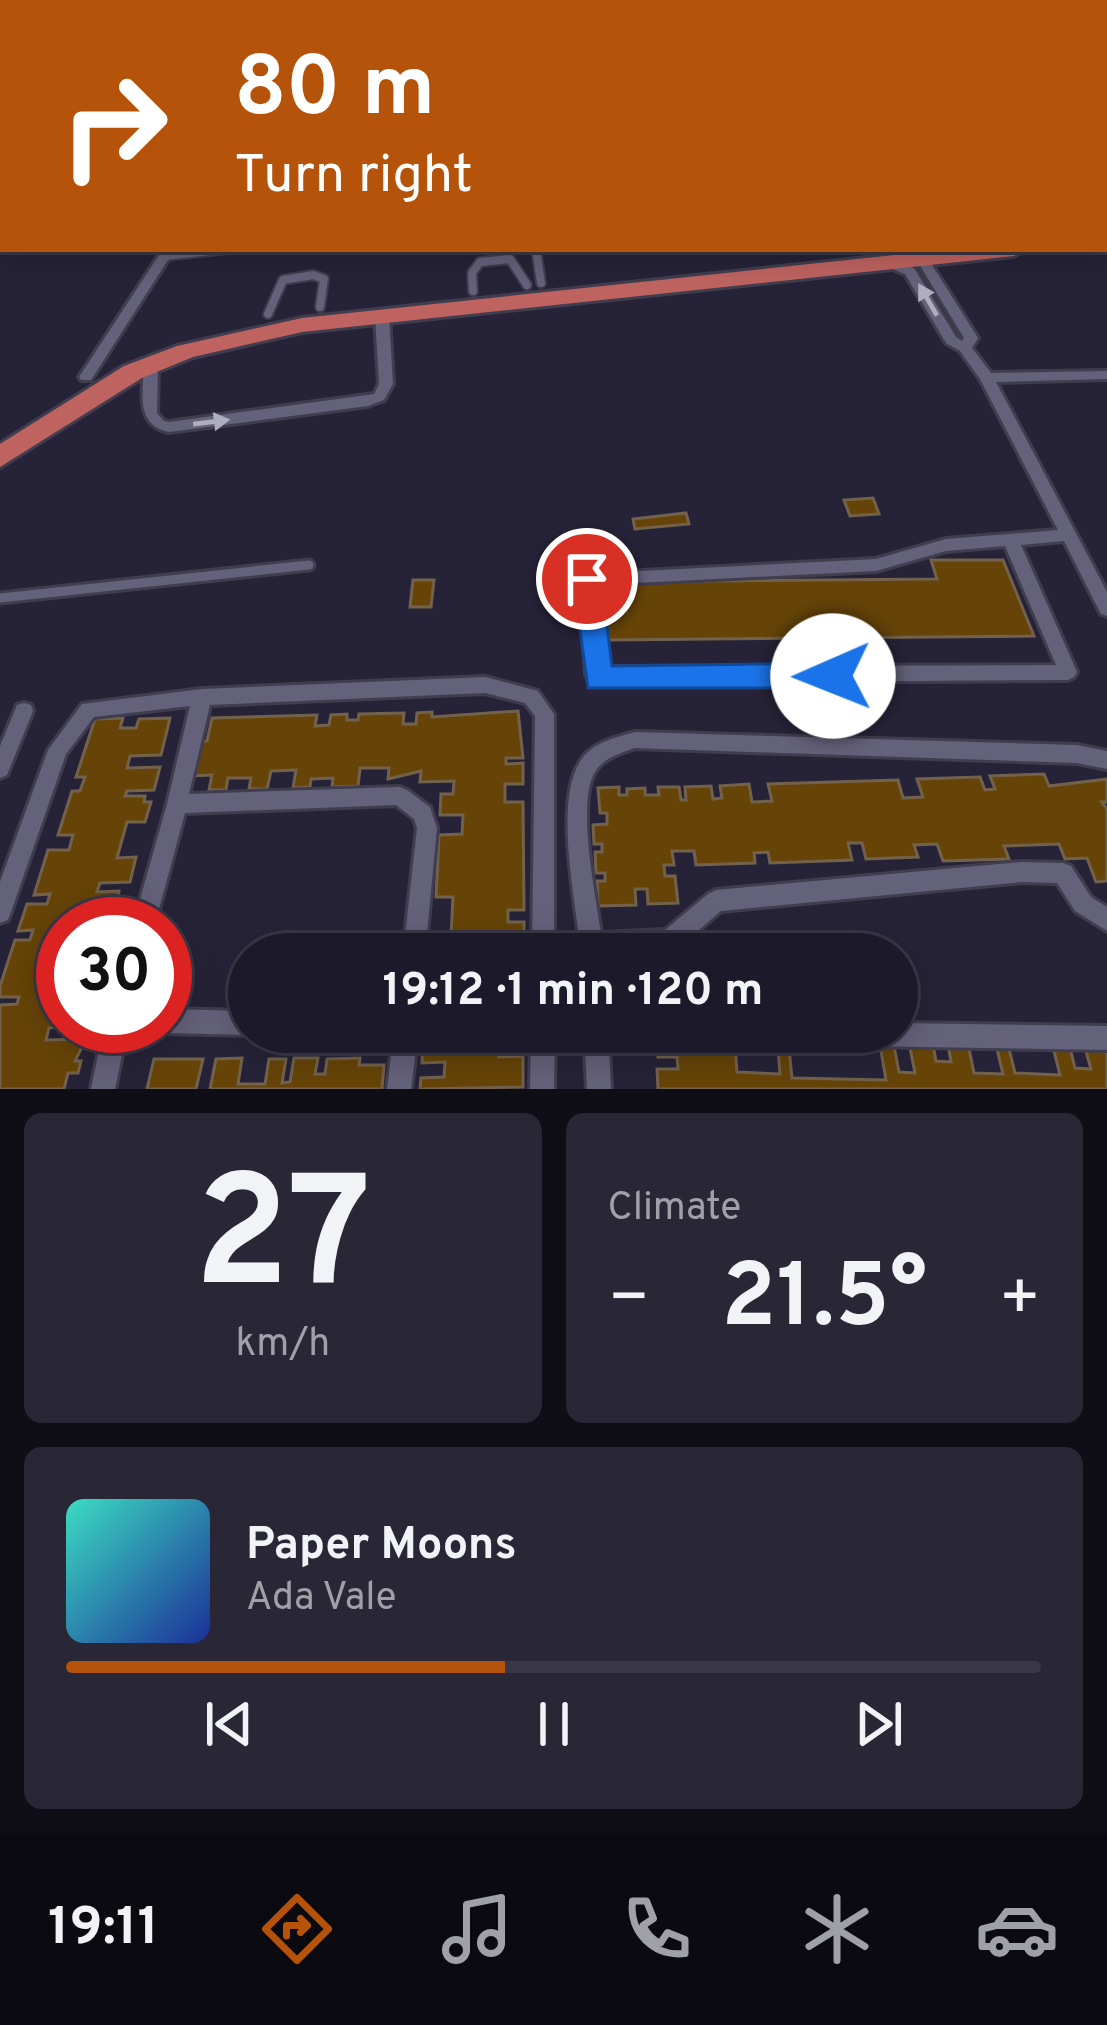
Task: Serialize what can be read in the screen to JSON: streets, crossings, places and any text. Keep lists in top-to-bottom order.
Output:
{
  "page": {
    "turn": ["80 m", "Turn right"],
    "limit": "30",
    "trip": "19:12 · 1 min · 120 m",
    "tile": [
      ["27", "km/h"],
      "Climate"
    ],
    "heat": ["−", "21.5°", "+"],
    "song": ["Paper Moons", "Ada Vale"],
    "tabs": "19:11"
  }
}
